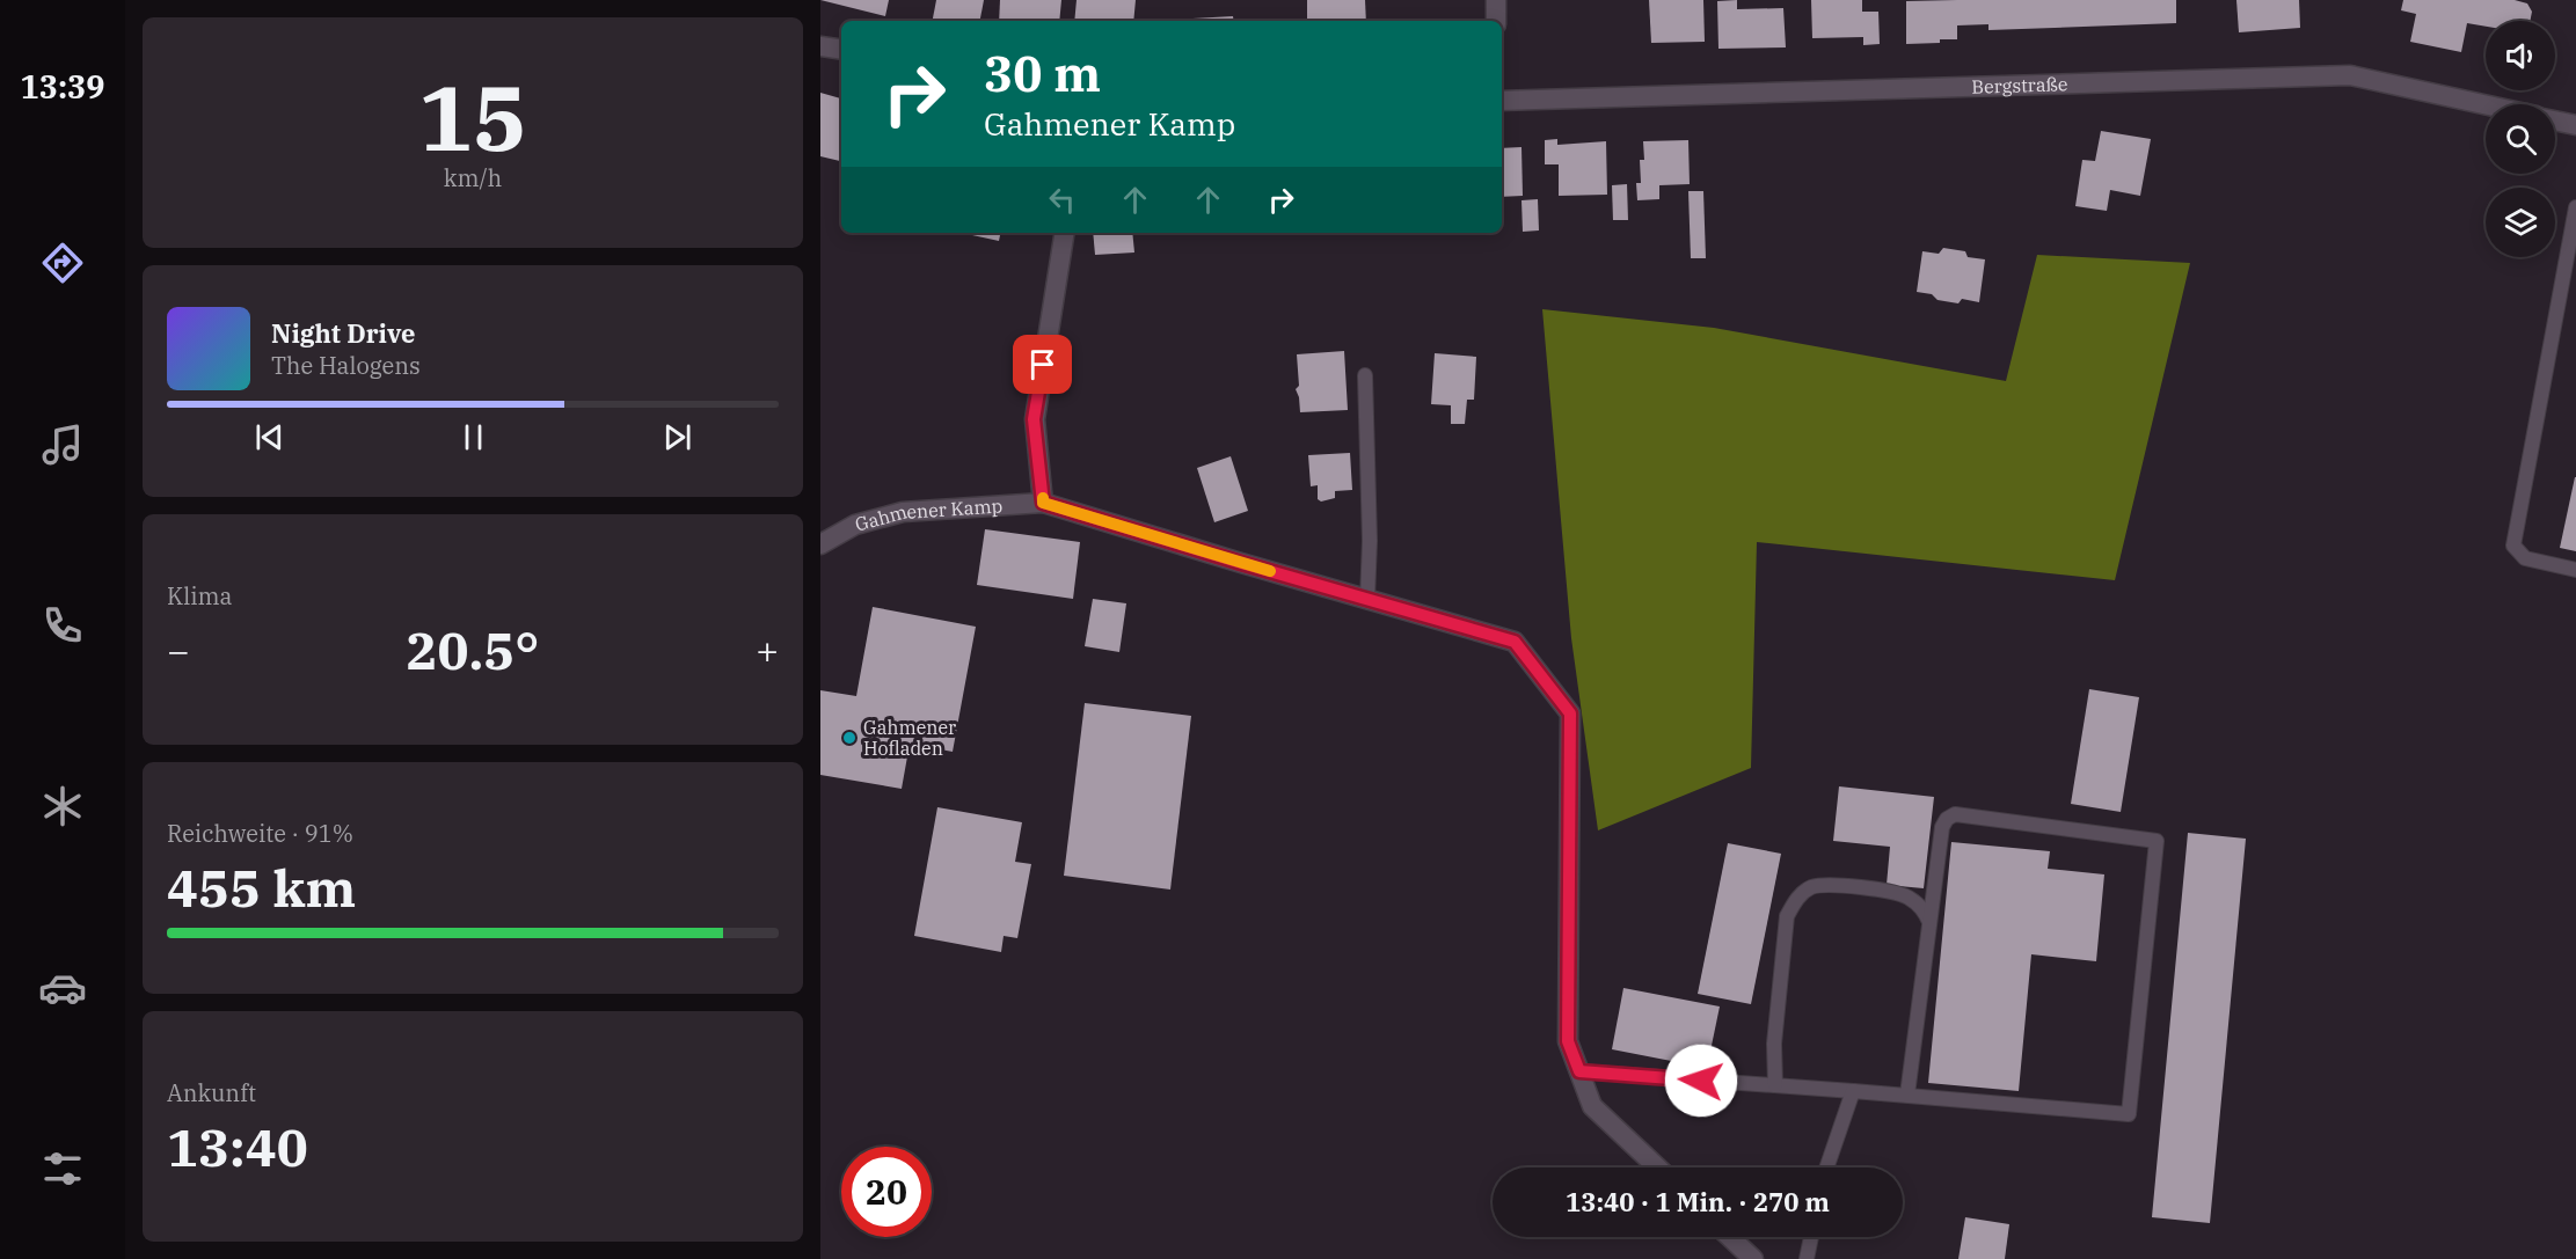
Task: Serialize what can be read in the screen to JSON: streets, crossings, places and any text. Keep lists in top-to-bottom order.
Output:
{
  "streets": {
    "street": ["Bergstraße", "Gahmener Kamp"]
  },
  "places": ["Gahmener Hofladen"],
  "page": {
    "tabs": "13:39",
    "tile": [
      ["15", "km/h"],
      "Klima",
      ["Reichweite · 91%", "455 km"],
      ["Ankunft", "13:40"]
    ],
    "turn": ["30 m", "Gahmener Kamp"],
    "song": ["Night Drive", "The Halogens"],
    "heat": ["−", "20.5°", "+"],
    "limit": "20",
    "trip": "13:40 · 1 Min. · 270 m"
  }
}
